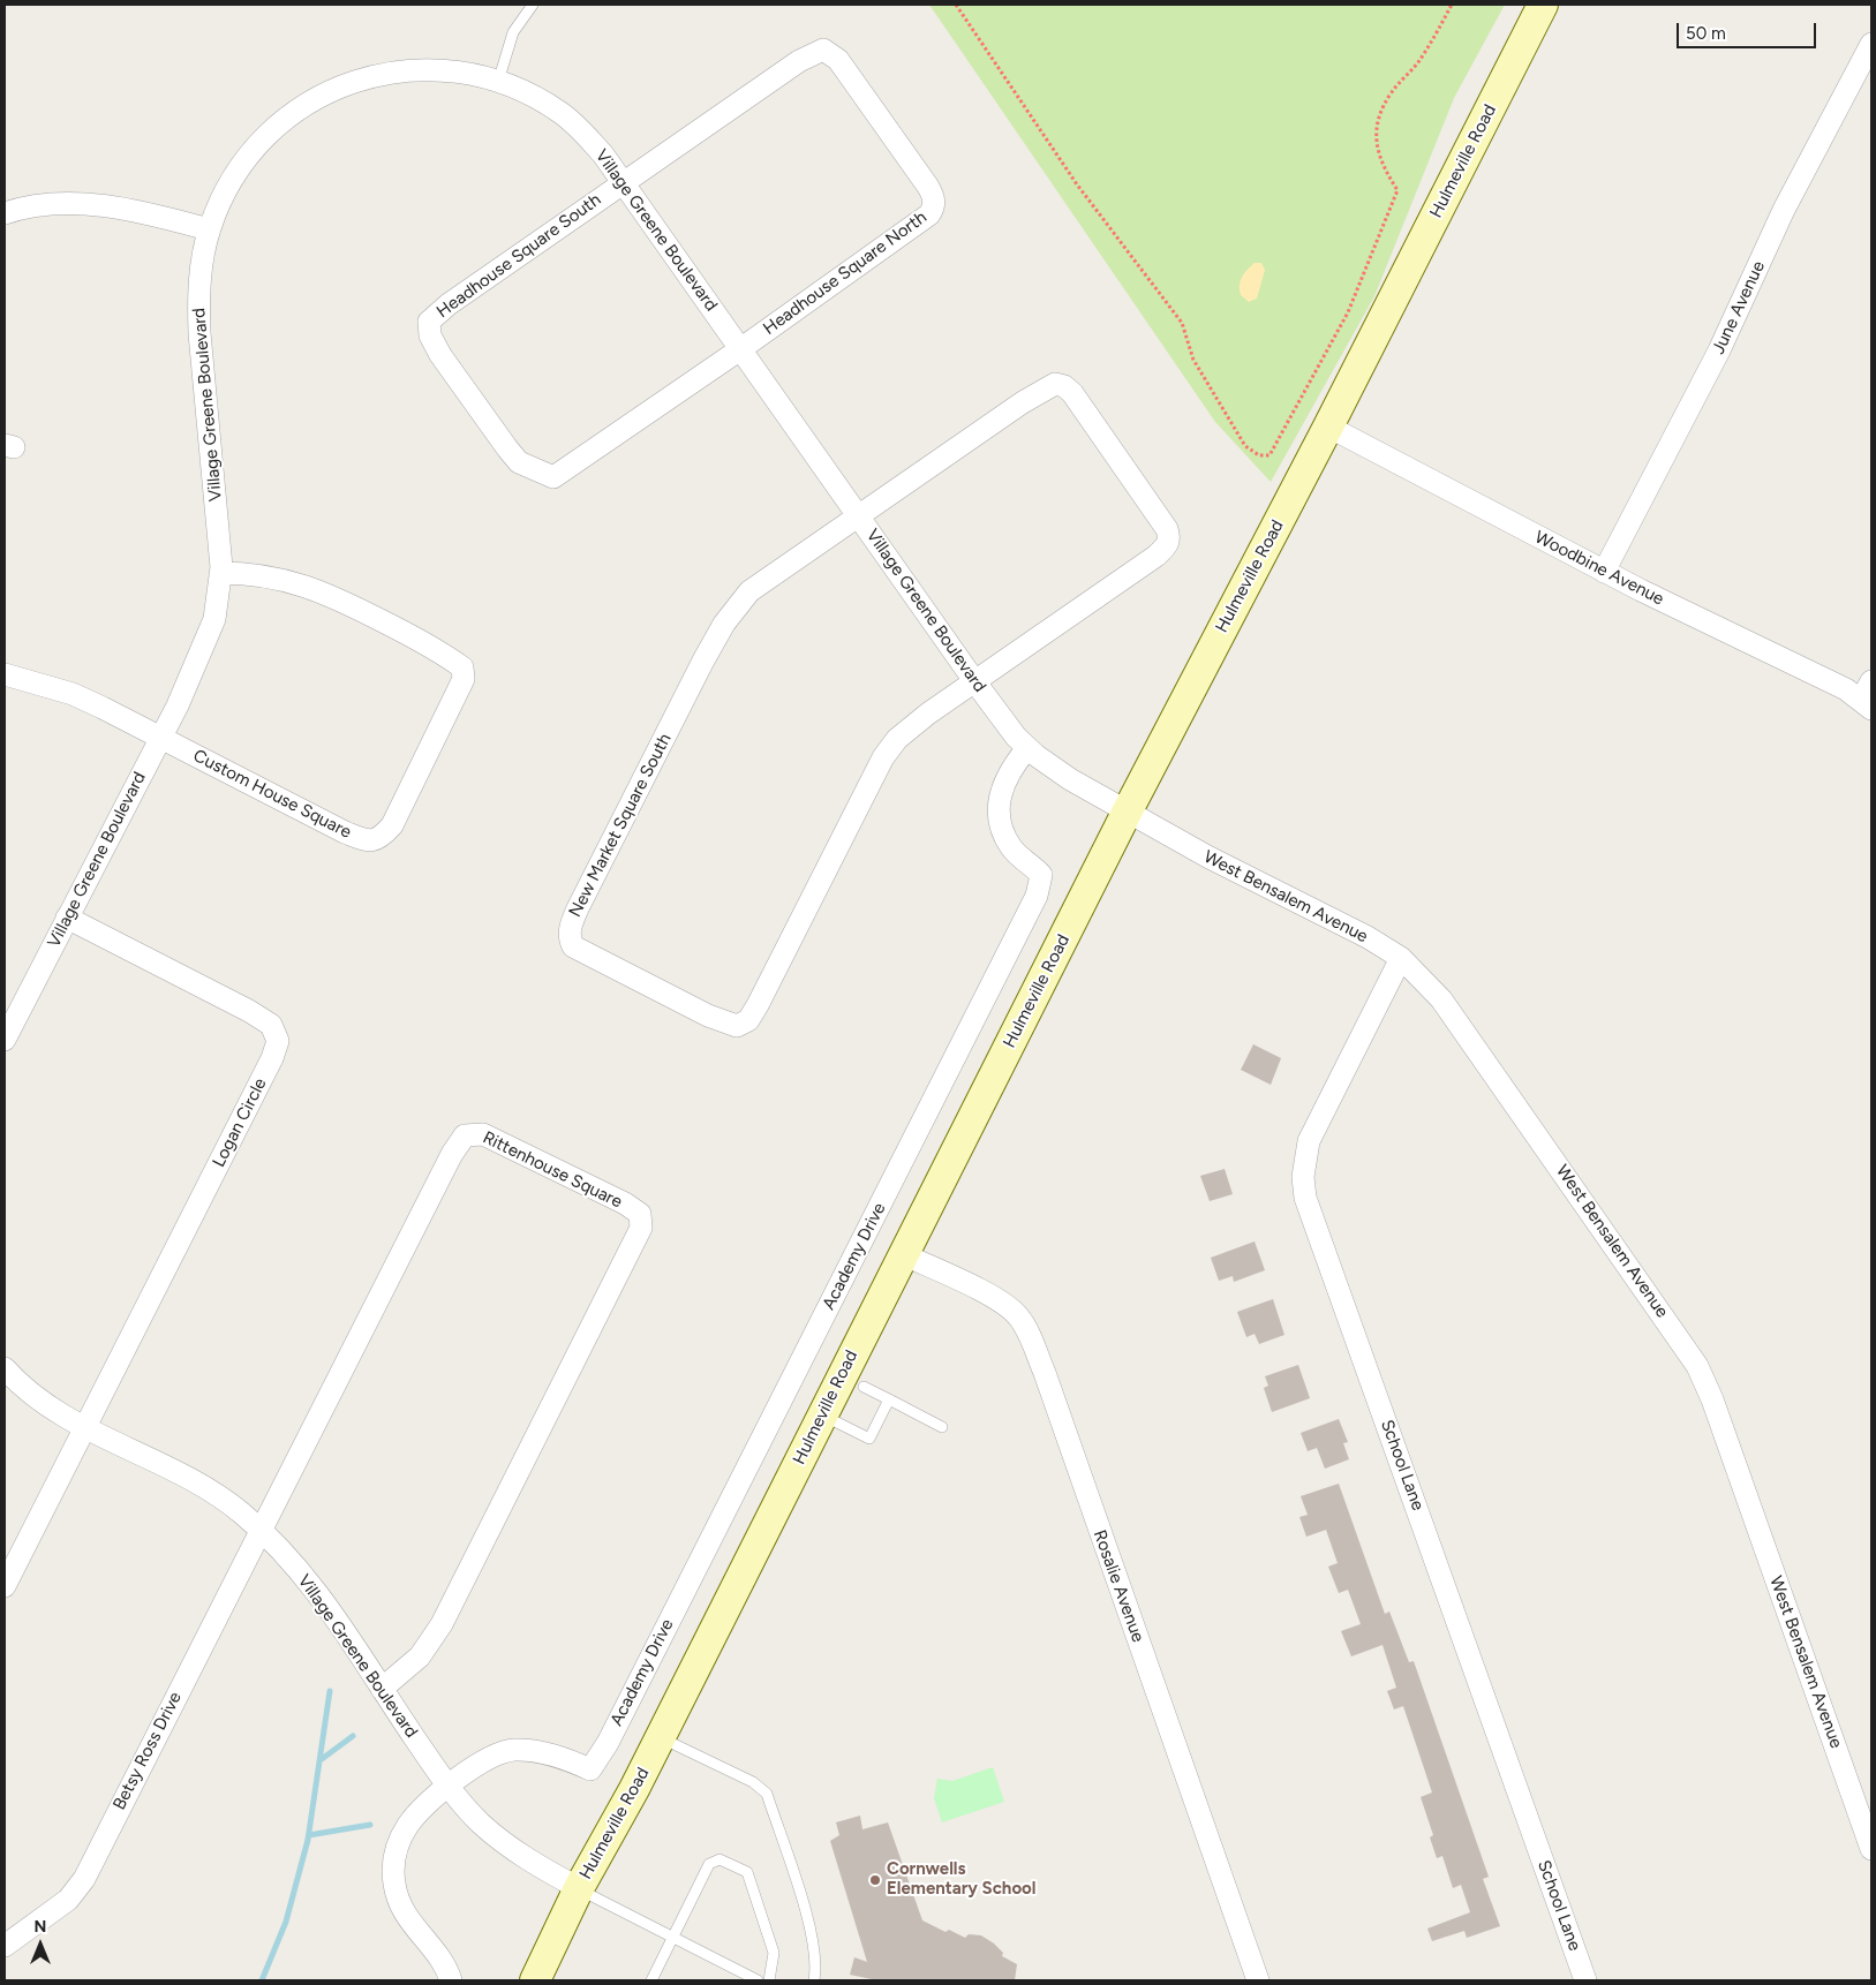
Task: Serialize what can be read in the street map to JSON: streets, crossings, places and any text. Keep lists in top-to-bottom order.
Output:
{
  "streets": {
    "main road": ["Hulmeville Road"],
    "street": [
      "Village Greene Boulevard",
      "Headhouse Square South",
      "Headhouse Square North",
      "June Avenue",
      "Woodbine Avenue",
      "Custom House Square",
      "New Market Square South",
      "West Bensalem Avenue",
      "Logan Circle",
      "Rittenhouse Square",
      "Academy Drive",
      "School Lane",
      "Rosalie Avenue",
      "Betsy Ross Drive"
    ]
  },
  "crossings": [
    ["Hulmeville Road", "Village Greene Boulevard"],
    ["Hulmeville Road", "Woodbine Avenue"],
    ["Hulmeville Road", "West Bensalem Avenue"],
    ["Hulmeville Road", "Rosalie Avenue"],
    ["Village Greene Boulevard", "Headhouse Square South"],
    ["Village Greene Boulevard", "Headhouse Square North"],
    ["Village Greene Boulevard", "Custom House Square"],
    ["Village Greene Boulevard", "New Market Square South"],
    ["Village Greene Boulevard", "West Bensalem Avenue"],
    ["Village Greene Boulevard", "Logan Circle"],
    ["Village Greene Boulevard", "Rittenhouse Square"],
    ["Village Greene Boulevard", "Academy Drive"],
    ["Village Greene Boulevard", "Betsy Ross Drive"],
    ["Headhouse Square South", "Headhouse Square North"],
    ["June Avenue", "Woodbine Avenue"],
    ["West Bensalem Avenue", "School Lane"],
    ["Rittenhouse Square", "Betsy Ross Drive"]
  ],
  "places": ["Cornwells Elementary School"],
  "scale_bar": "50 m",
  "north": "top"
}
